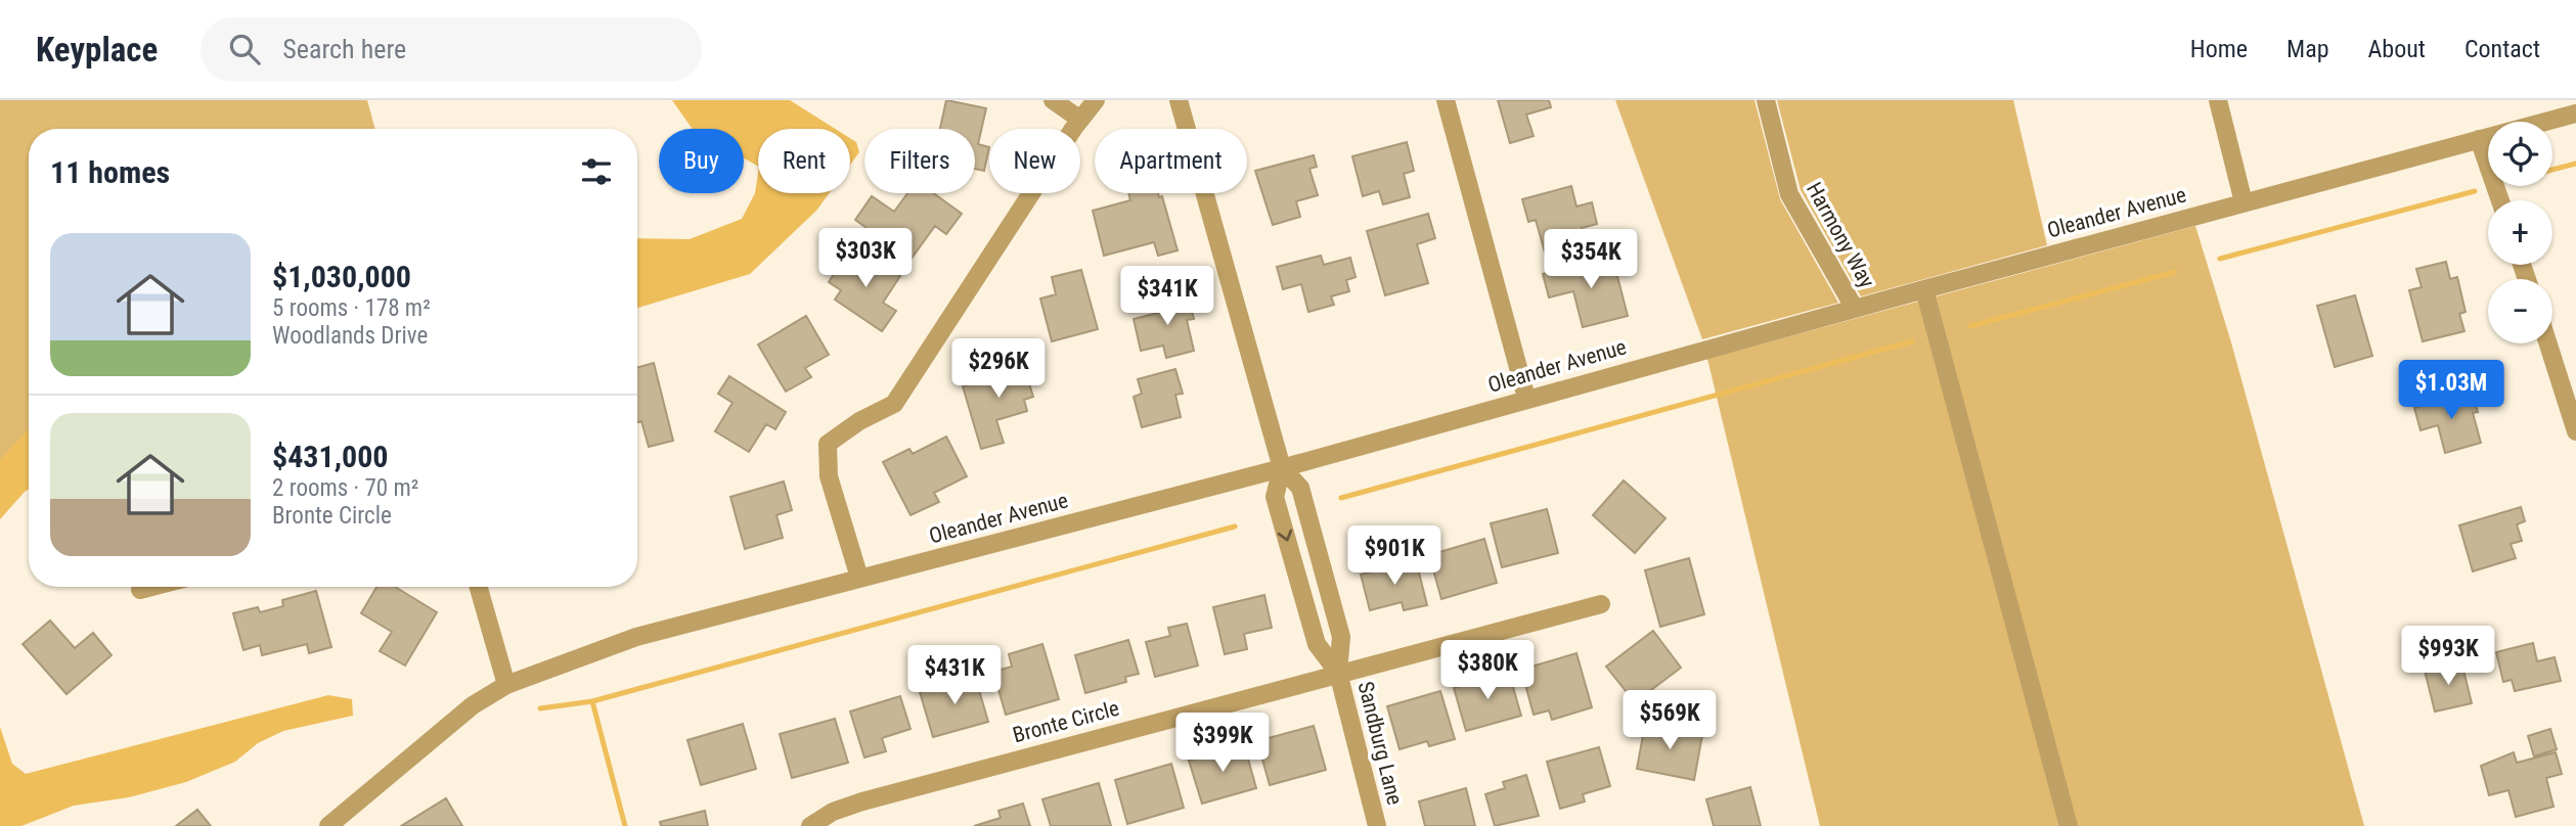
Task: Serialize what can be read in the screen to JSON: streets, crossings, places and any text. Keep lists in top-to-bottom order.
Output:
{
  "streets": {
    "street": [
      "Oleander Avenue",
      "Harmony Way",
      "Bronte Circle",
      "Sandburg Lane"
    ]
  },
  "crossings": [
    ["Oleander Avenue", "Harmony Way"],
    ["Oleander Avenue", "Sandburg Lane"],
    ["Bronte Circle", "Sandburg Lane"]
  ],
  "page": {
    "header": "Keyplace",
    "search": "Search here",
    "nav": [
      "Home",
      "Map",
      "About",
      "Contact"
    ],
    "map_buttons": ["+", "−"],
    "chip": [
      "Buy",
      "Rent",
      "Filters",
      "New",
      "Apartment"
    ],
    "heading": "11 homes",
    "list": [
      {
        "name": "$1,030,000",
        "note": "5 rooms · 178 m² · Woodlands Drive"
      },
      {
        "name": "$431,000",
        "note": "2 rooms · 70 m² · Bronte Circle"
      }
    ],
    "price": [
      "$303K",
      "$354K",
      "$341K",
      "$296K",
      "$1.03M",
      "$901K",
      "$993K",
      "$380K",
      "$431K",
      "$569K",
      "$399K"
    ]
  }
}
